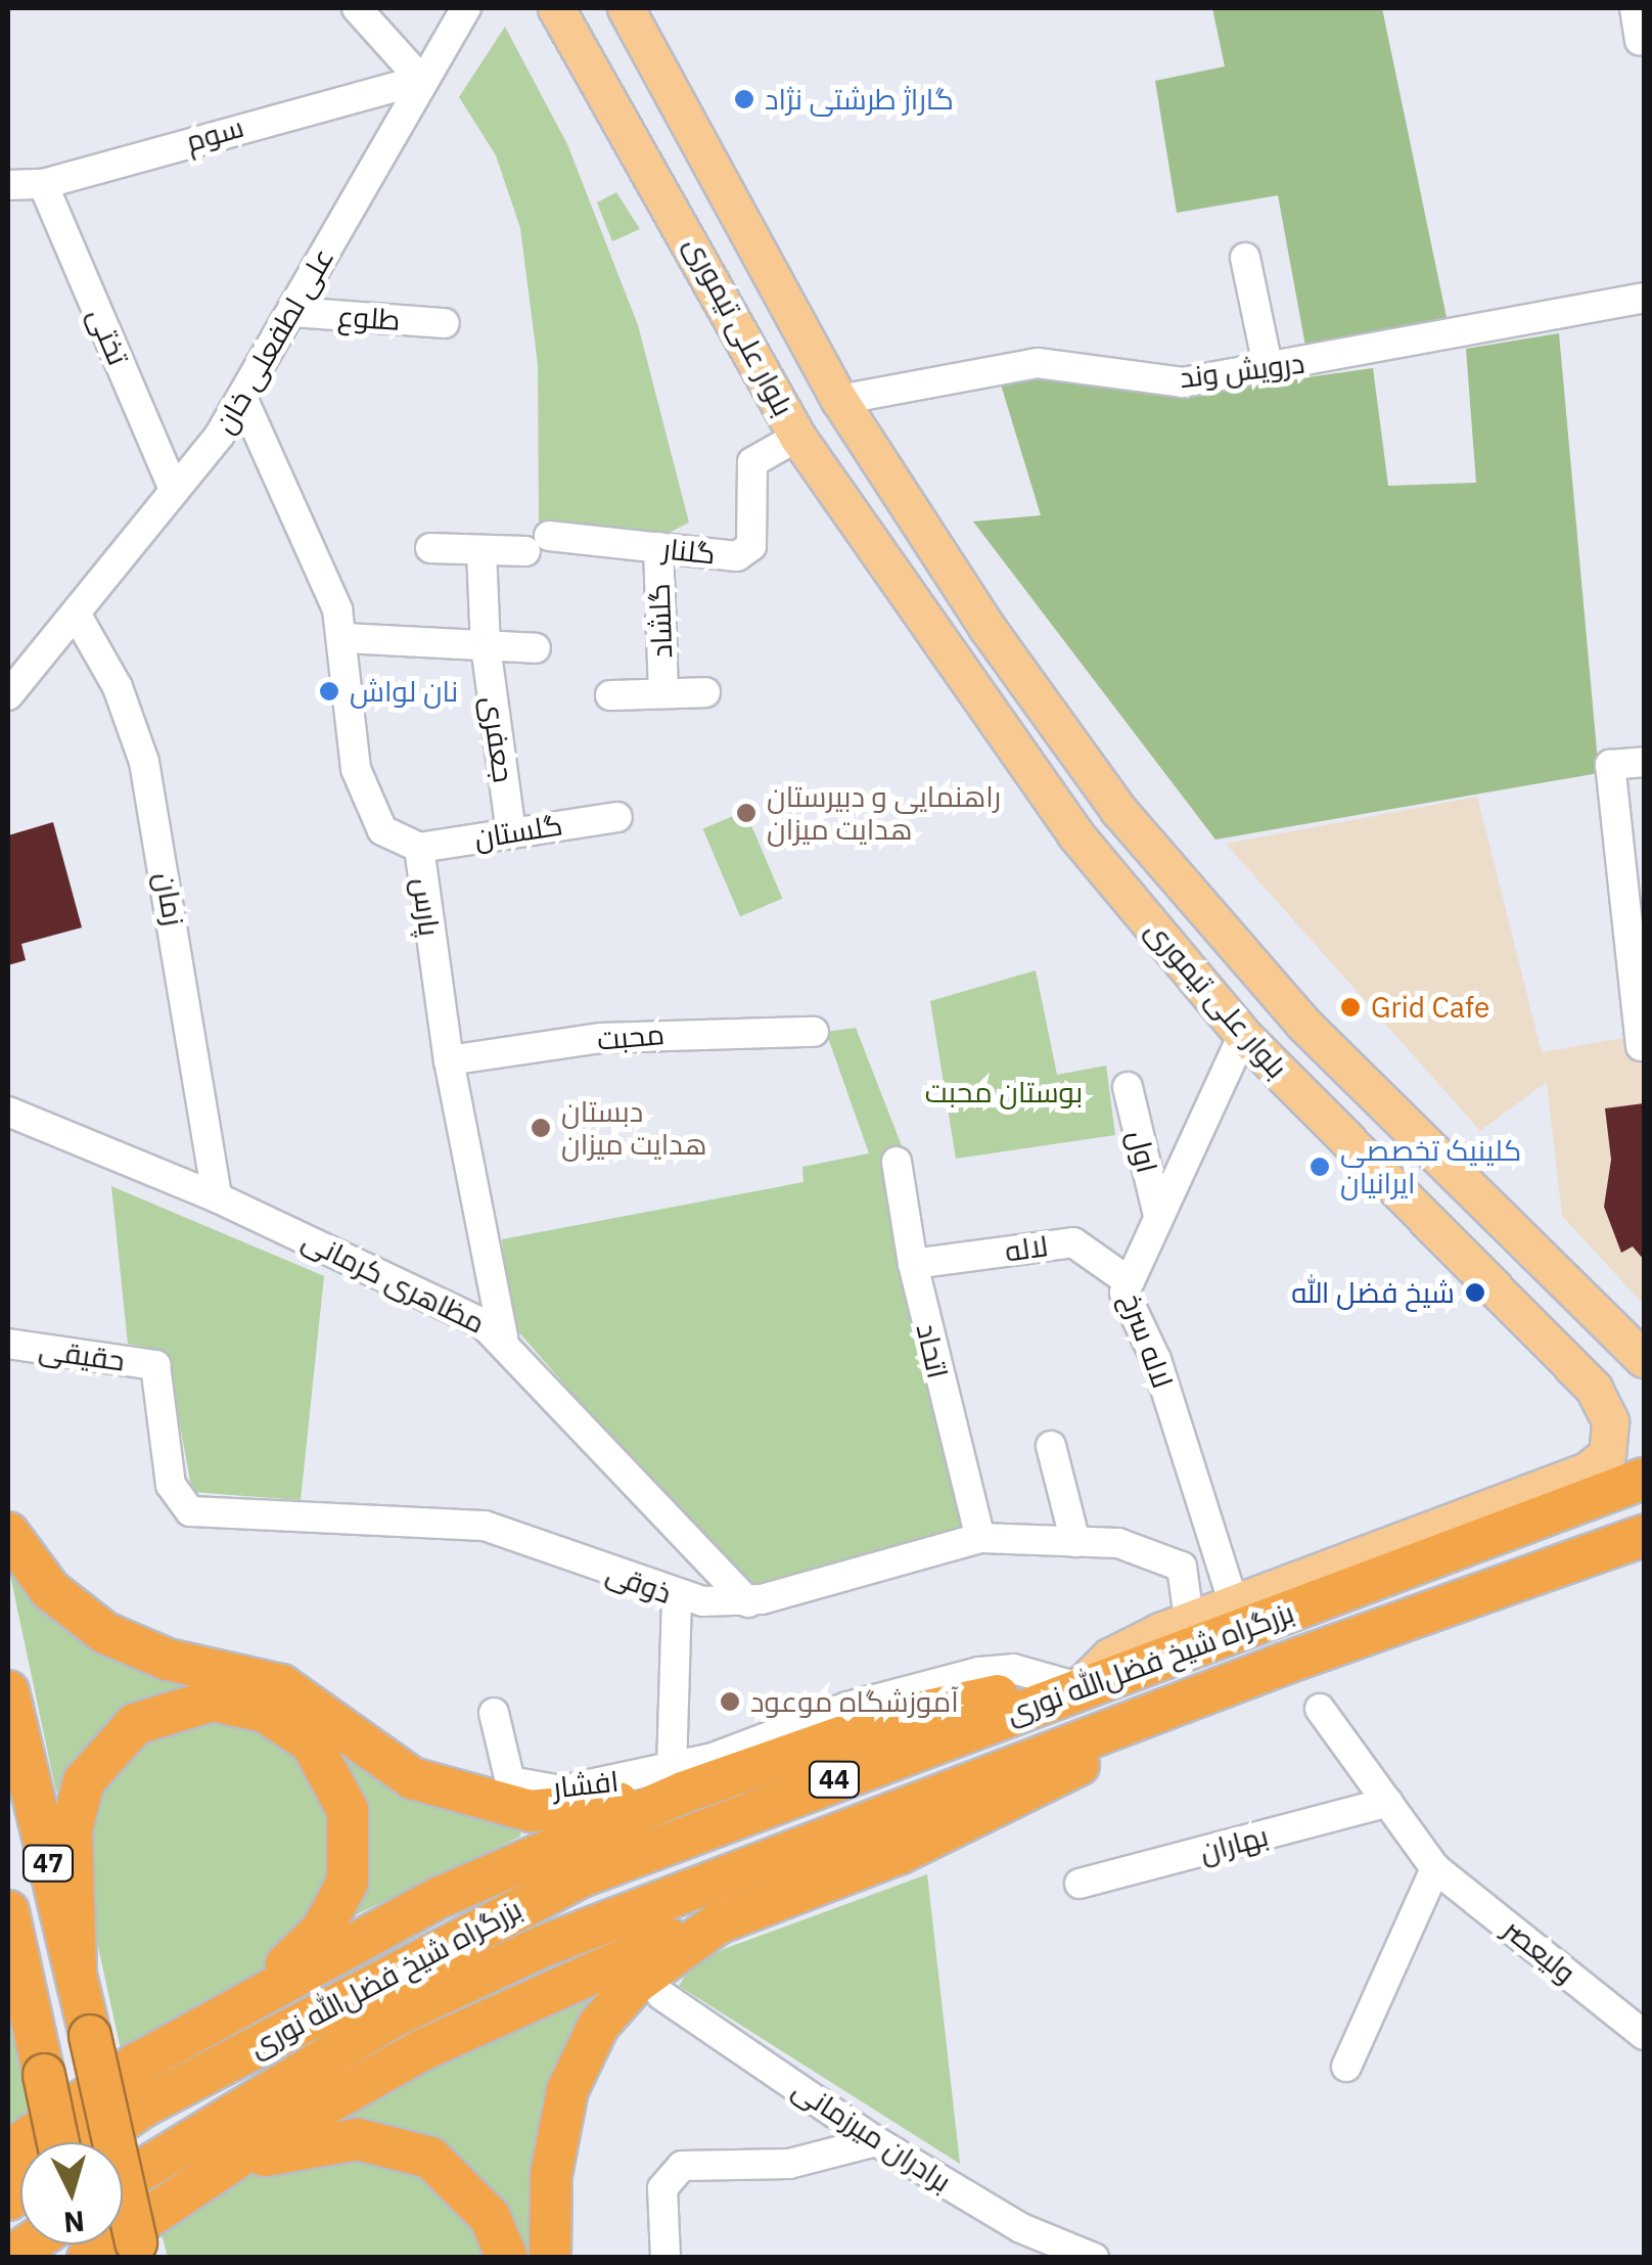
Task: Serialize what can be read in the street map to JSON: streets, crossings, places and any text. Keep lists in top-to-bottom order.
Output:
{
  "streets": {
    "highway": ["بزرگراه شیخ فضل‌الله نوری", "44", "47"],
    "main road": ["بلوار علی تیموری"],
    "street": [
      "سوم",
      "طلوع",
      "تختی",
      "علی لطفعلی خان",
      "درویش‌ وند",
      "گلنار",
      "گلشاد",
      "جعفری",
      "گلستان",
      "زمان",
      "پارس",
      "محبت",
      "اول",
      "لاله",
      "مظاهری کرمانی",
      "لاله سرخ",
      "اتحاد",
      "حقیقی",
      "ذوقی",
      "افشار",
      "بهاران",
      "ولیعصر",
      "برادران میرزمانی"
    ]
  },
  "crossings": [
    ["سوم", "تختی"],
    ["سوم", "علی لطفعلی خان"],
    ["طلوع", "علی لطفعلی خان"],
    ["بلوار علی تیموری", "درویش‌ وند"],
    ["بلوار علی تیموری", "گلنار"],
    ["بلوار علی تیموری", "لاله سرخ"],
    ["تختی", "علی لطفعلی خان"],
    ["علی لطفعلی خان", "زمان"],
    ["علی لطفعلی خان", "پارس"],
    ["گلنار", "گلشاد"],
    ["گلنار", "جعفری"],
    ["جعفری", "گلستان"],
    ["گلستان", "پارس"],
    ["زمان", "مظاهری کرمانی"],
    ["پارس", "محبت"],
    ["پارس", "مظاهری کرمانی"],
    ["اول", "لاله سرخ"],
    ["لاله", "لاله سرخ"],
    ["لاله", "اتحاد"],
    ["مظاهری کرمانی", "ذوقی"],
    ["اتحاد", "ذوقی"],
    ["حقیقی", "ذوقی"],
    ["بهاران", "ولیعصر"]
  ],
  "parks": ["بوستان محبت"],
  "places": [
    "گاراژ طرشتی نژاد",
    "نان لواش",
    "راهنمایی و دبیرستان هدایت میزان",
    "Grid Cafe",
    "دبستان هدایت میزان",
    "کلینیک تخصصی ایرانیان",
    "شیخ فضل الله",
    "آموزشگاه موعود"
  ],
  "north": "bottom"
}
